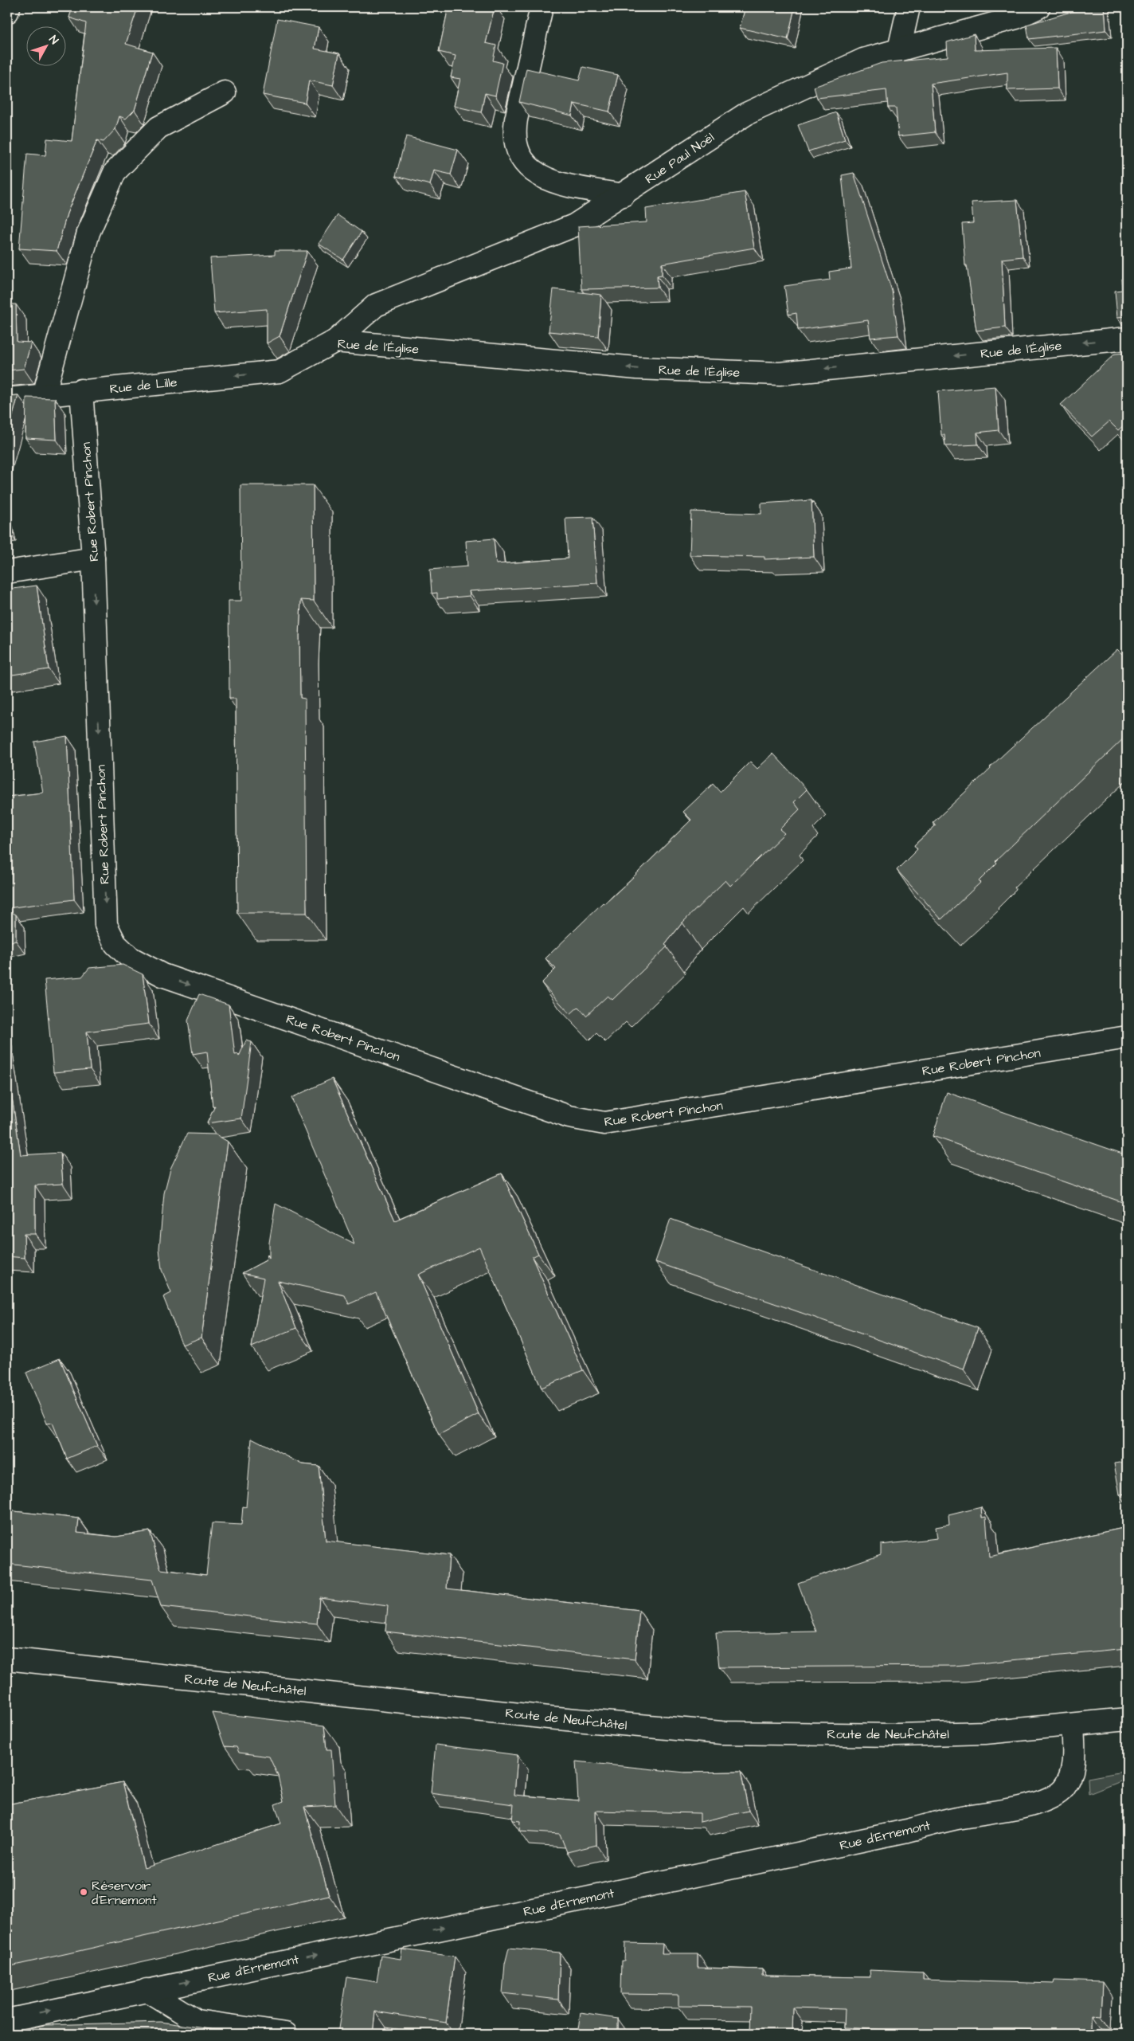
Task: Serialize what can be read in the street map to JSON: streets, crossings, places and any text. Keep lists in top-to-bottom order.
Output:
{
  "streets": {
    "street": [
      "Rue Paul Noël",
      "Rue de l'Église",
      "Rue de Lille",
      "Rue Robert Pinchon",
      "Route de Neufchâtel",
      "Rue d'Ernemont"
    ]
  },
  "crossings": [
    ["Rue Paul Noël", "Rue de l'Église"],
    ["Rue de l'Église", "Rue de Lille"],
    ["Rue de Lille", "Rue Robert Pinchon"],
    ["Route de Neufchâtel", "Rue d'Ernemont"]
  ],
  "one_way": ["Rue de l'Église", "Rue de Lille", "Rue d'Ernemont"],
  "places": ["Réservoir d'Ernemont"],
  "north": "top right"
}
